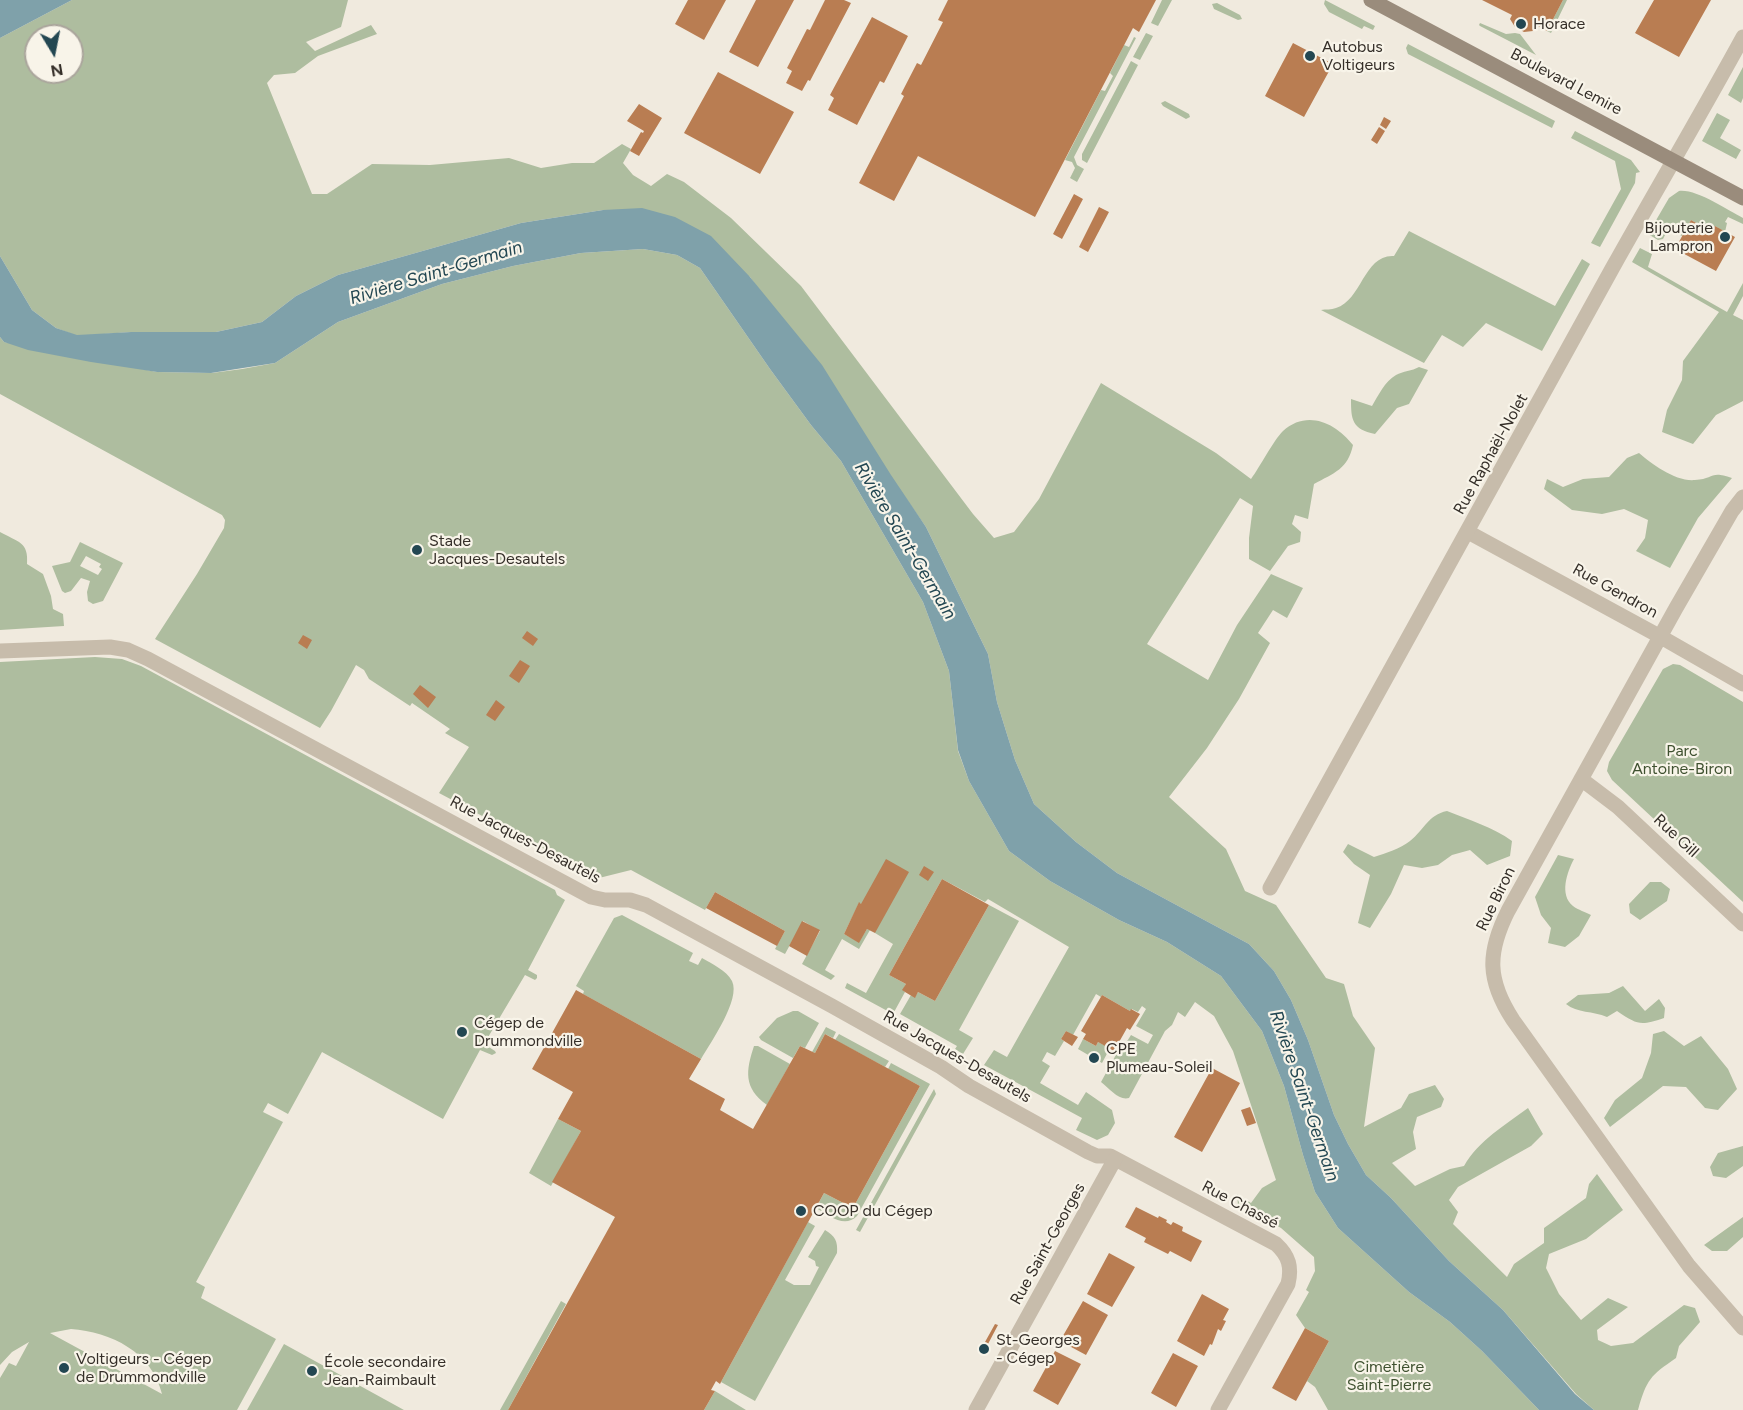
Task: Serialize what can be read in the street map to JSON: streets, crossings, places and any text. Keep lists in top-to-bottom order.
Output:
{
  "streets": {
    "main road": ["Boulevard Lemire"],
    "street": [
      "Rue Raphaël-Nolet",
      "Rue Gendron",
      "Rue Gill",
      "Rue Jacques-Desautels",
      "Rue Biron",
      "Rue Chassé",
      "Rue Saint-Georges"
    ]
  },
  "crossings": [
    ["Boulevard Lemire", "Rue Raphaël-Nolet"],
    ["Rue Raphaël-Nolet", "Rue Gendron"],
    ["Rue Gendron", "Rue Biron"],
    ["Rue Gill", "Rue Biron"],
    ["Rue Jacques-Desautels", "Rue Chassé"],
    ["Rue Jacques-Desautels", "Rue Saint-Georges"],
    ["Rue Chassé", "Rue Saint-Georges"]
  ],
  "water": ["Rivière Saint-Germain"],
  "parks": ["Parc Antoine-Biron", "Cimetière Saint-Pierre"],
  "places": [
    "Horace",
    "Autobus Voltigeurs",
    "Bijouterie Lampron",
    "Stade Jacques-Desautels",
    "Cégep de Drummondville",
    "CPE Plumeau-Soleil",
    "COOP du Cégep",
    "St-Georges - Cégep",
    "Voltigeurs - Cégep de Drummondville",
    "École secondaire Jean-Raimbault"
  ],
  "north": "bottom"
}
